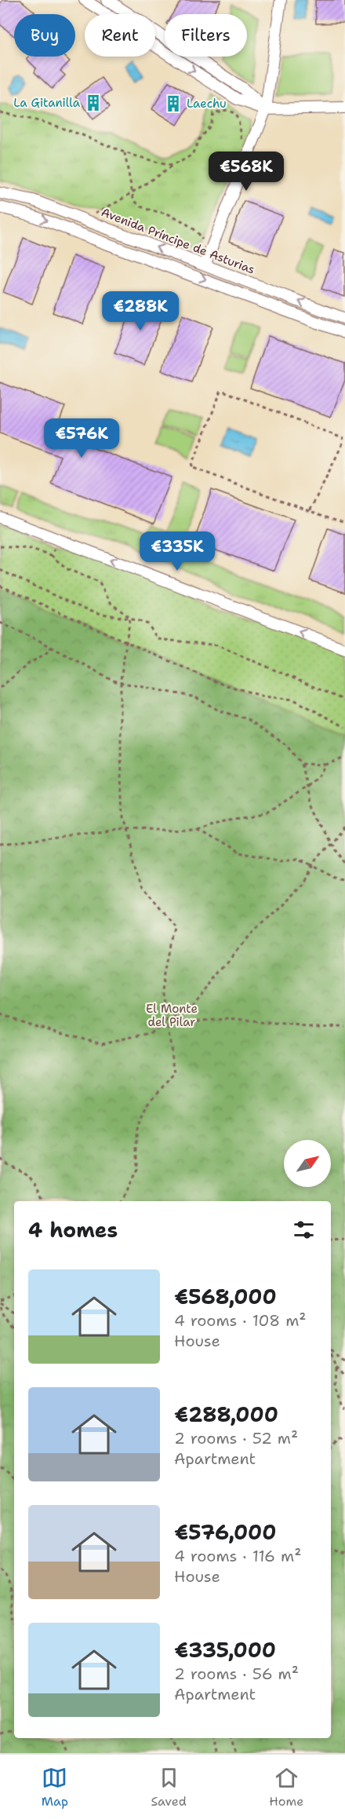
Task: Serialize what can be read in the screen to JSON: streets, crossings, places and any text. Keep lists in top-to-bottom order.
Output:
{
  "streets": {
    "street": ["Avenida Príncipe de Asturias"]
  },
  "parks": ["El Monte del Pilar"],
  "places": {
    "building": ["La Gitanilla", "Laechu"]
  },
  "north": "top right",
  "page": {
    "chip": ["Buy", "Rent", "Filters"],
    "price": [
      "€568K",
      "€288K",
      "€576K",
      "€335K"
    ],
    "heading": "4 homes",
    "list": [
      {
        "name": "€568,000",
        "note": "4 rooms · 108 m² · House"
      },
      {
        "name": "€288,000",
        "note": "2 rooms · 52 m² · Apartment"
      },
      {
        "name": "€576,000",
        "note": "4 rooms · 116 m² · House"
      },
      {
        "name": "€335,000",
        "note": "2 rooms · 56 m² · Apartment"
      }
    ],
    "tabs": ["Map", "Saved", "Home"]
  }
}
